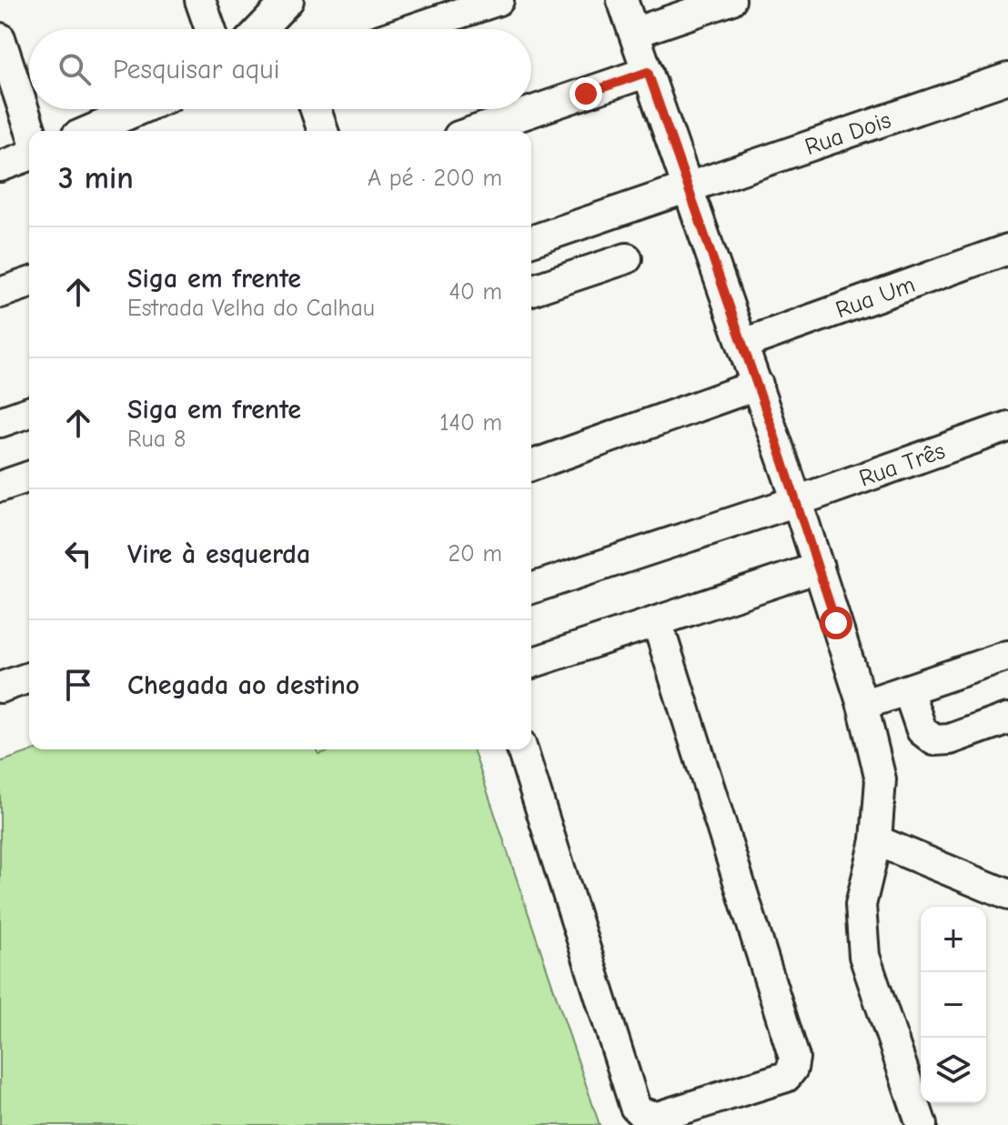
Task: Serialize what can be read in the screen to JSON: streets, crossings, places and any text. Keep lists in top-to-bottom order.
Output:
{
  "streets": {
    "street": ["Rua Dois", "Rua Um", "Rua Três"]
  },
  "page": {
    "search": "Pesquisar aqui",
    "heading": ["3 min", "A pé · 200 m"],
    "list": [
      ["Siga em frente", "Estrada Velha do Calhau", "40 m"],
      ["Siga em frente", "Rua 8", "140 m"],
      ["Vire à esquerda", "20 m"],
      "Chegada ao destino"
    ],
    "map_buttons": ["+", "−"]
  }
}
